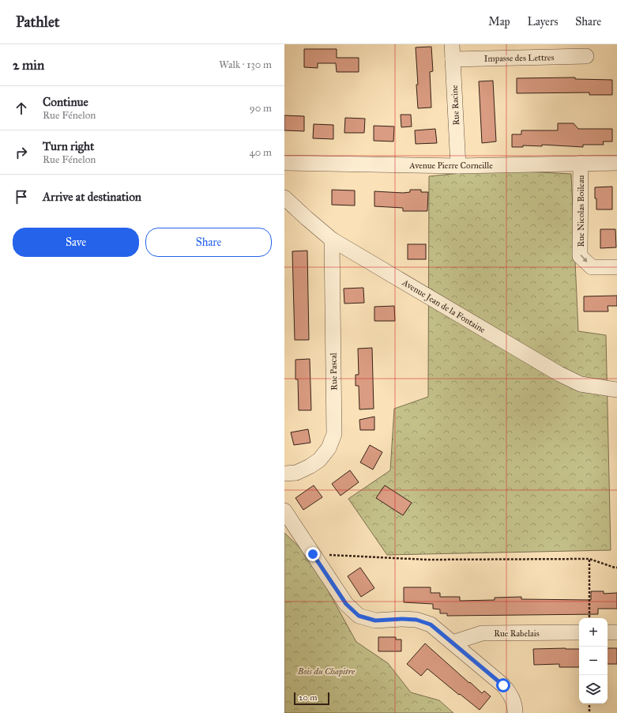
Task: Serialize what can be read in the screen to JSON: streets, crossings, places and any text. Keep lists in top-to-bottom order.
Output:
{
  "streets": {
    "street": [
      "Impasse des Lettres",
      "Rue Racine",
      "Avenue Pierre Corneille",
      "Rue Nicolas Boileau",
      "Avenue Jean de la Fontaine",
      "Rue Pascal",
      "Rue Rabelais"
    ]
  },
  "crossings": [
    ["Impasse des Lettres", "Rue Racine"],
    ["Rue Racine", "Avenue Pierre Corneille"],
    ["Avenue Pierre Corneille", "Rue Nicolas Boileau"],
    ["Avenue Jean de la Fontaine", "Rue Pascal"]
  ],
  "one_way": ["Rue Nicolas Boileau"],
  "parks": ["Bois du Chapitre"],
  "scale_bar": "20 m",
  "page": {
    "header": "Pathlet",
    "nav": ["Map", "Layers", "Share"],
    "heading": ["2 min", "Walk · 130 m"],
    "list": [
      ["Continue", "Rue Fénelon", "90 m"],
      ["Turn right", "Rue Fénelon", "40 m"],
      "Arrive at destination"
    ],
    "buttons": ["Save", "Share"],
    "map_buttons": ["+", "−"],
    "scale": "20 m"
  }
}
